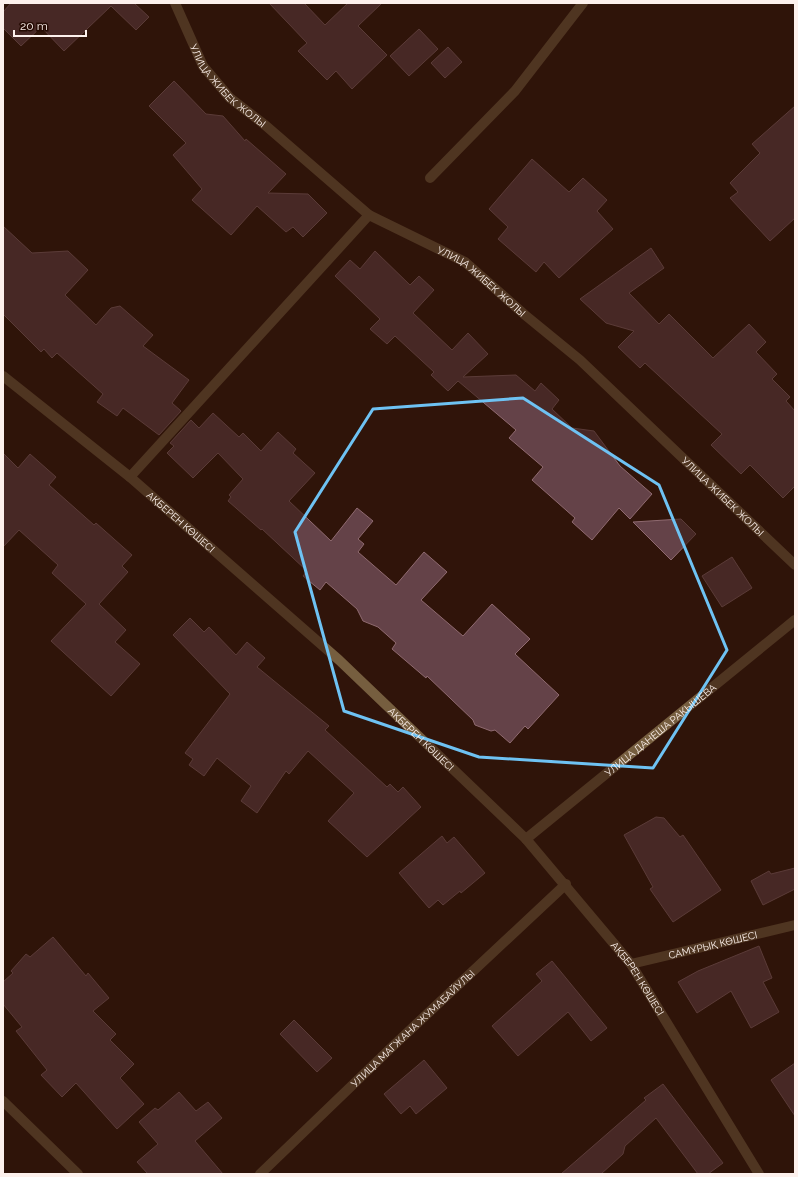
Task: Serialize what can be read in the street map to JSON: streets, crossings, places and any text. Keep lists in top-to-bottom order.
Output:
{
  "streets": {
    "street": [
      "УЛИЦА ЖИБЕК ЖОЛЫ",
      "АҚБЕРЕН КӨШЕСІ",
      "УЛИЦА ДАНЕША РАКЫШЕВА",
      "САМҰРЫҚ КӨШЕСІ",
      "УЛИЦА МАГЖАНА ЖУМАБАЙУЛЫ"
    ]
  },
  "crossings": [
    ["АҚБЕРЕН КӨШЕСІ", "УЛИЦА ДАНЕША РАКЫШЕВА"],
    ["АҚБЕРЕН КӨШЕСІ", "САМҰРЫҚ КӨШЕСІ"],
    ["АҚБЕРЕН КӨШЕСІ", "УЛИЦА МАГЖАНА ЖУМАБАЙУЛЫ"]
  ],
  "scale_bar": "20 m"
}
